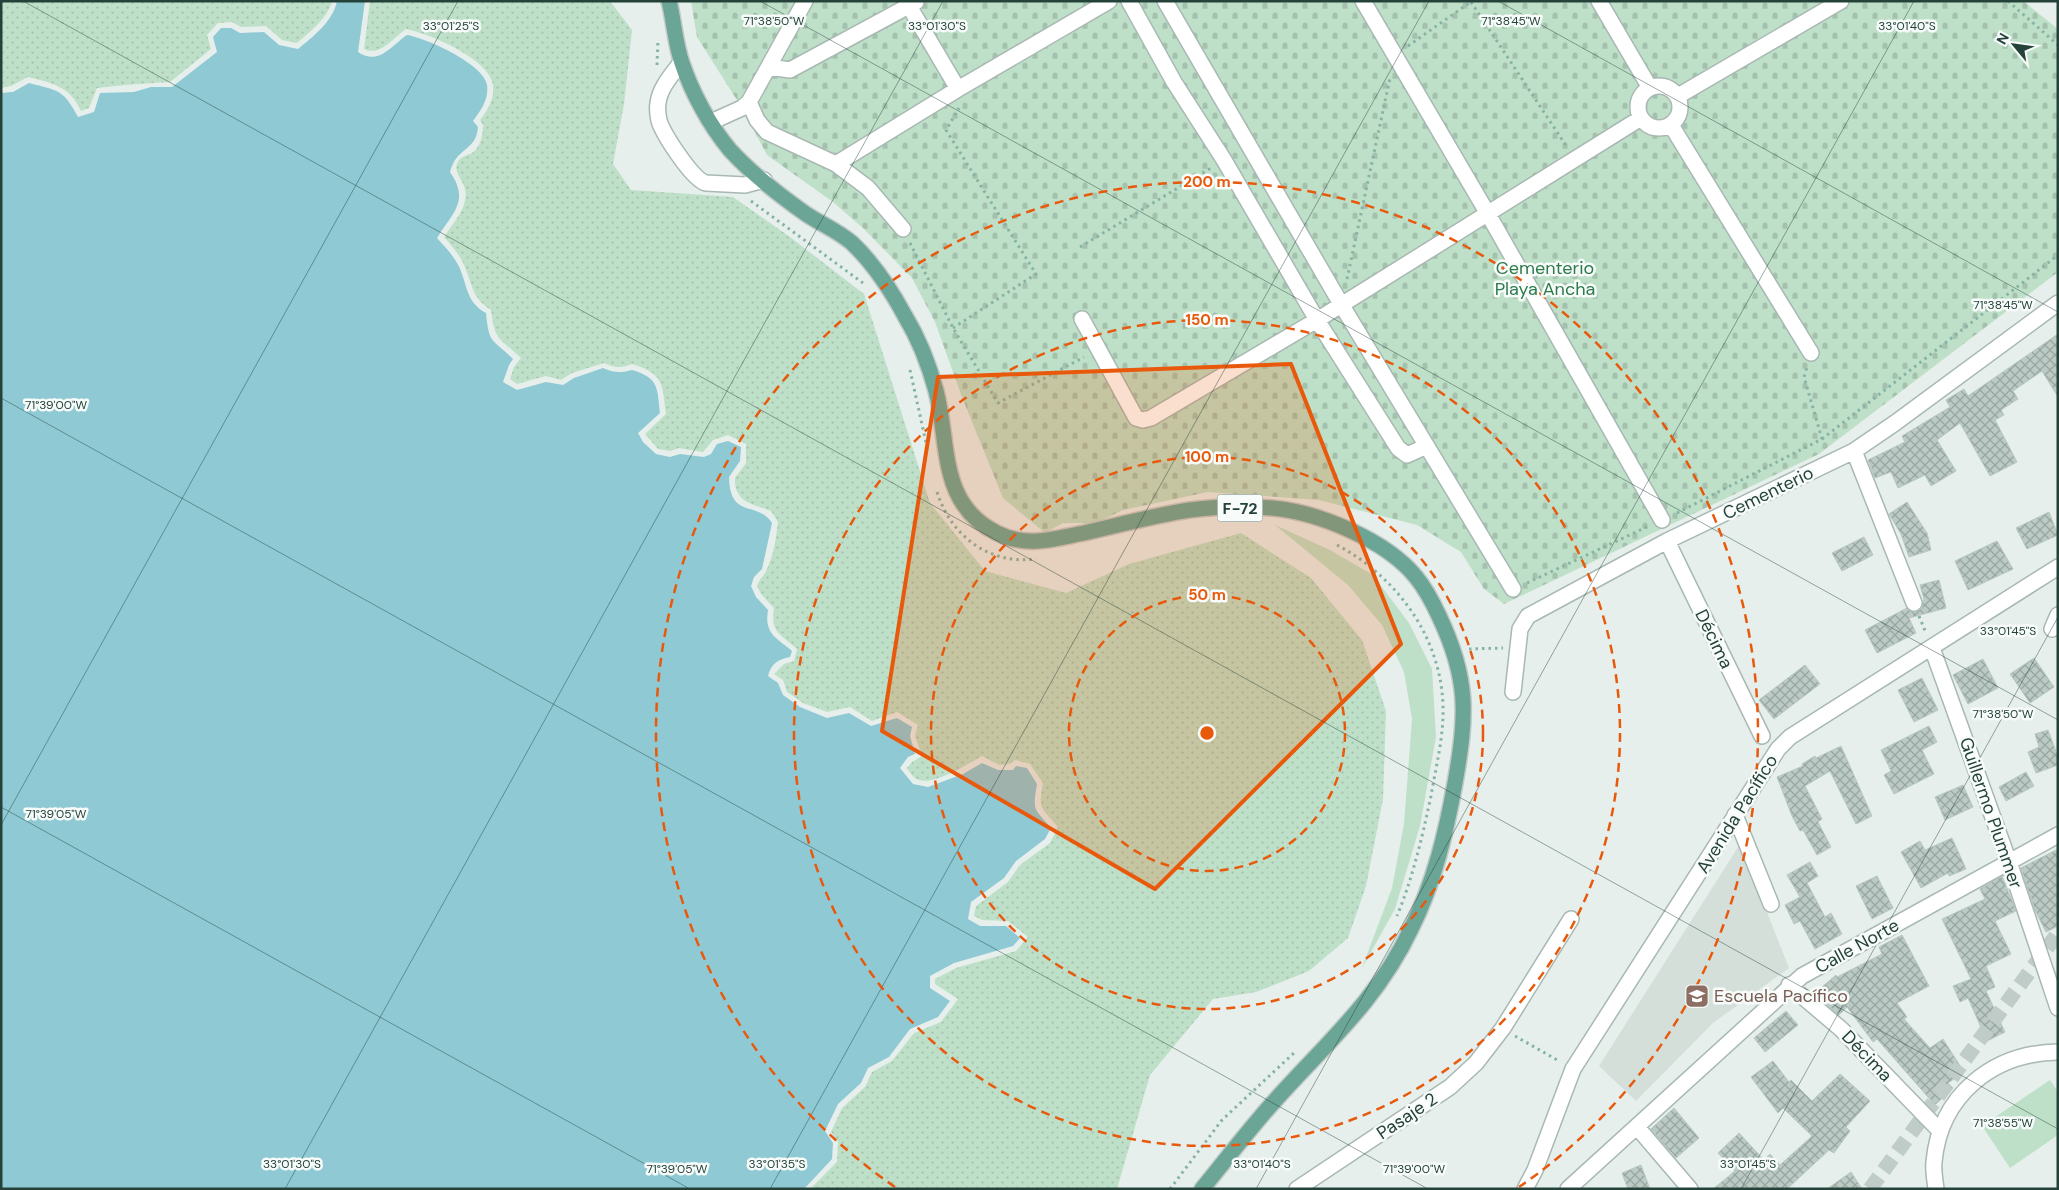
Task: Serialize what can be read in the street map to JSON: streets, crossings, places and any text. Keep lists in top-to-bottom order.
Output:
{
  "streets": {
    "main road": ["F-72"],
    "street": [
      "Cementerio",
      "Décima",
      "Guillermo Plummer",
      "Avenida Pacífico",
      "Calle Norte",
      "Pasaje 2"
    ]
  },
  "crossings": [
    ["Cementerio", "Décima"],
    ["Décima", "Calle Norte"],
    ["Guillermo Plummer", "Avenida Pacífico"],
    ["Guillermo Plummer", "Calle Norte"]
  ],
  "parks": ["Cementerio Playa Ancha"],
  "places": {
    "school or university": ["Escuela Pacífico"]
  },
  "north": "top left",
  "coordinates": [
    "71°38'50\"W",
    "71°38'45\"W",
    "33°01'25\"S",
    "33°01'30\"S",
    "33°01'40\"S",
    "71°39'00\"W",
    "33°01'45\"S",
    "71°39'05\"W",
    "71°38'55\"W",
    "33°01'35\"S"
  ],
  "rings": [
    "200 m",
    "150 m",
    "100 m",
    "50 m"
  ]
}
